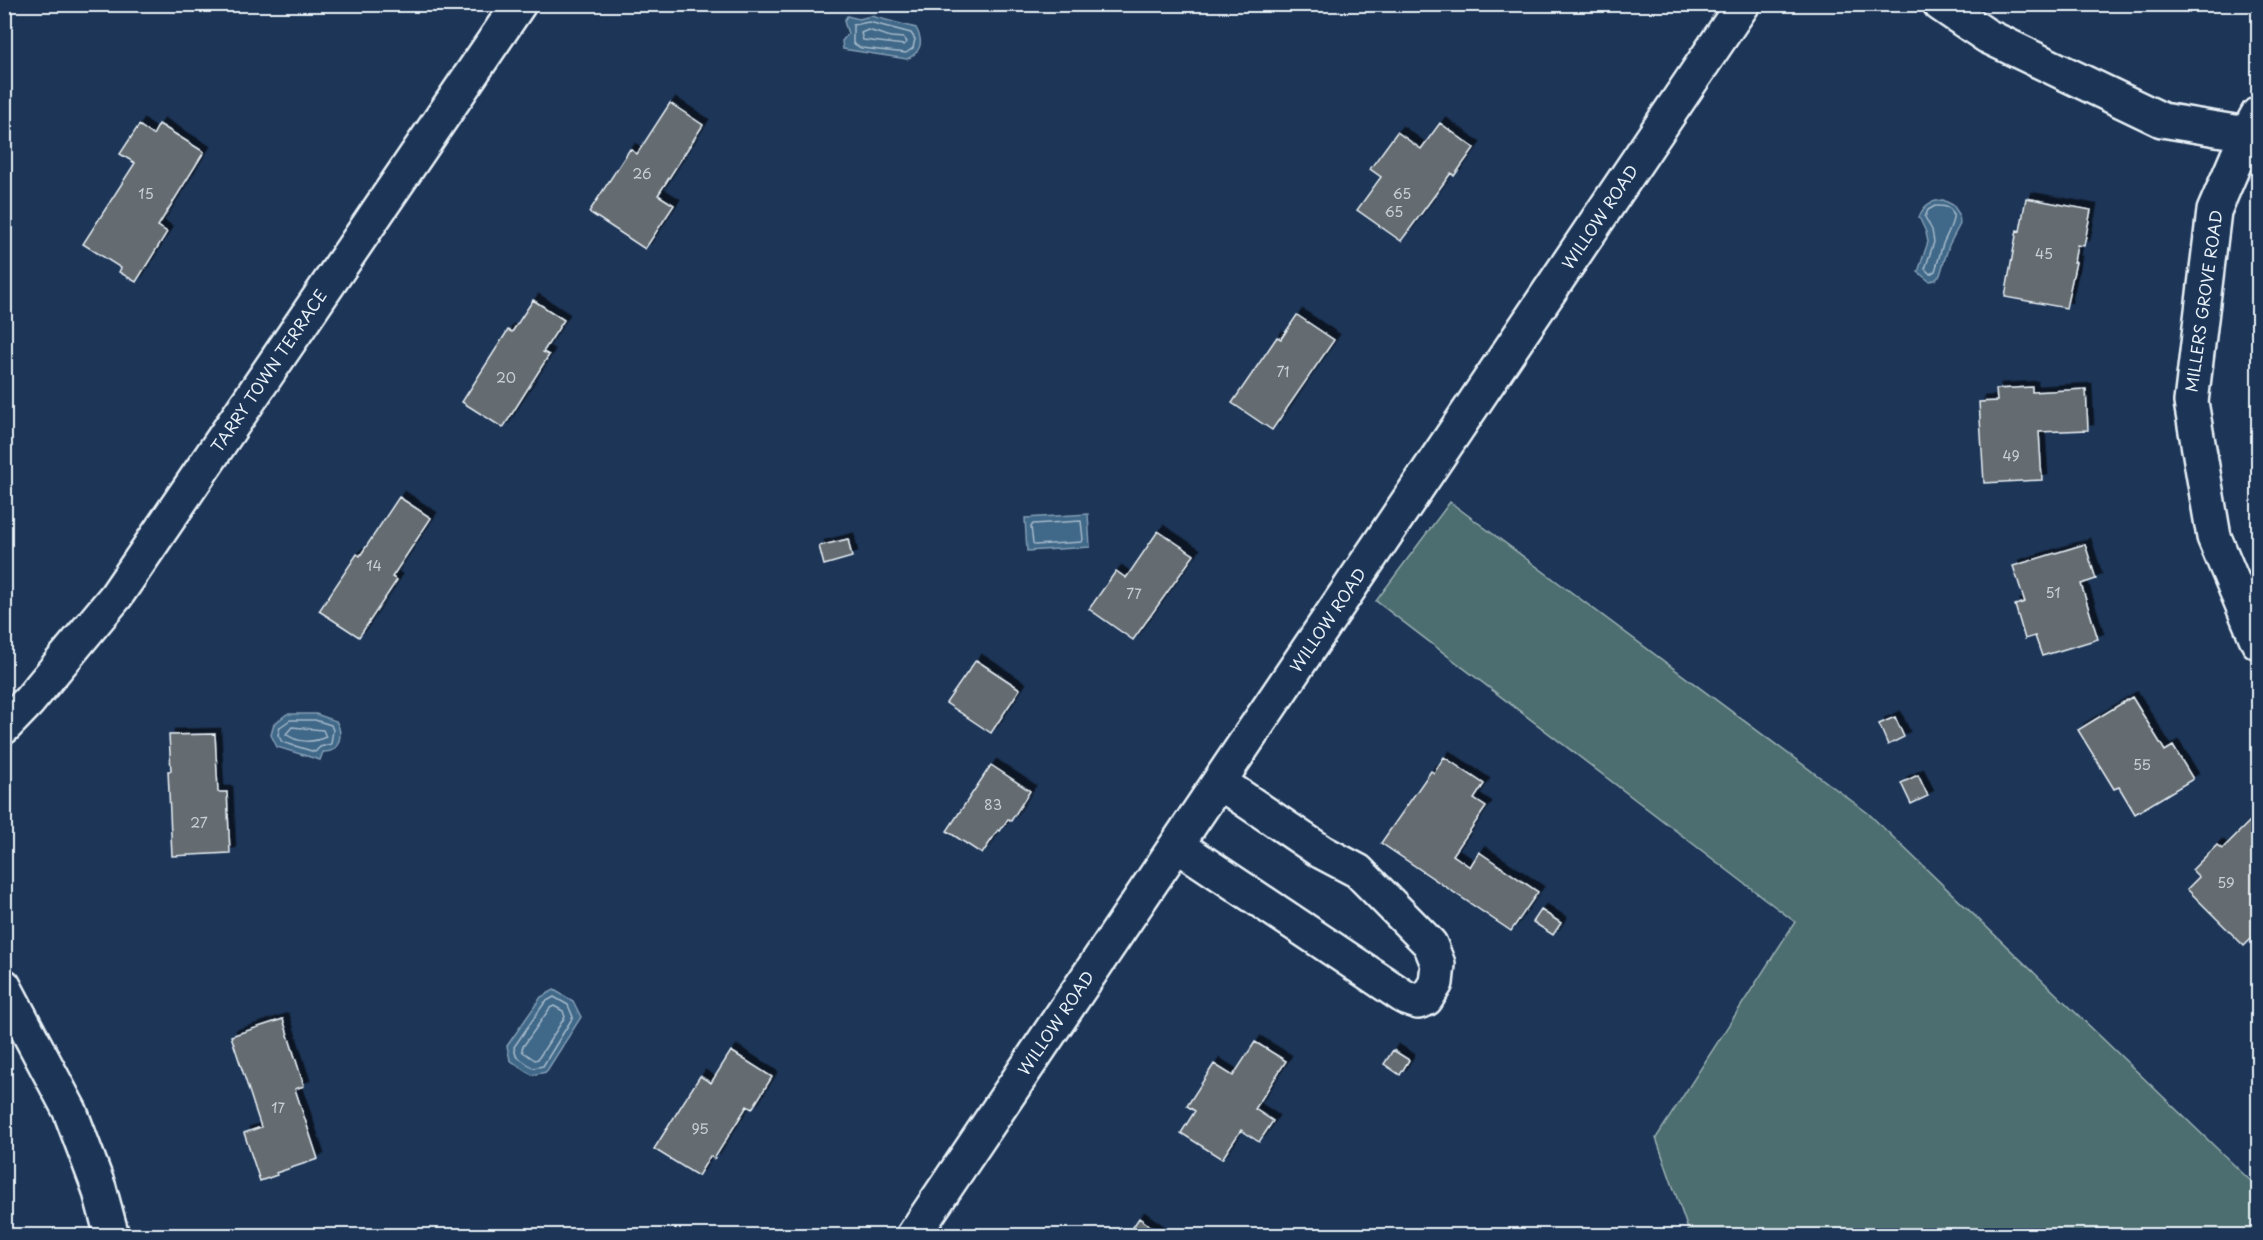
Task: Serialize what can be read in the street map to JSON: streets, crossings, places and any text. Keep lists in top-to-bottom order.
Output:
{
  "streets": {
    "street": ["WILLOW ROAD", "MILLERS GROVE ROAD", "TARRY TOWN TERRACE"]
  },
  "house_numbers": [
    "26",
    "15",
    "65",
    "65",
    "45",
    "71",
    "20",
    "49",
    "14",
    "51",
    "77",
    "55",
    "83",
    "27",
    "59",
    "17",
    "95"
  ]
}
